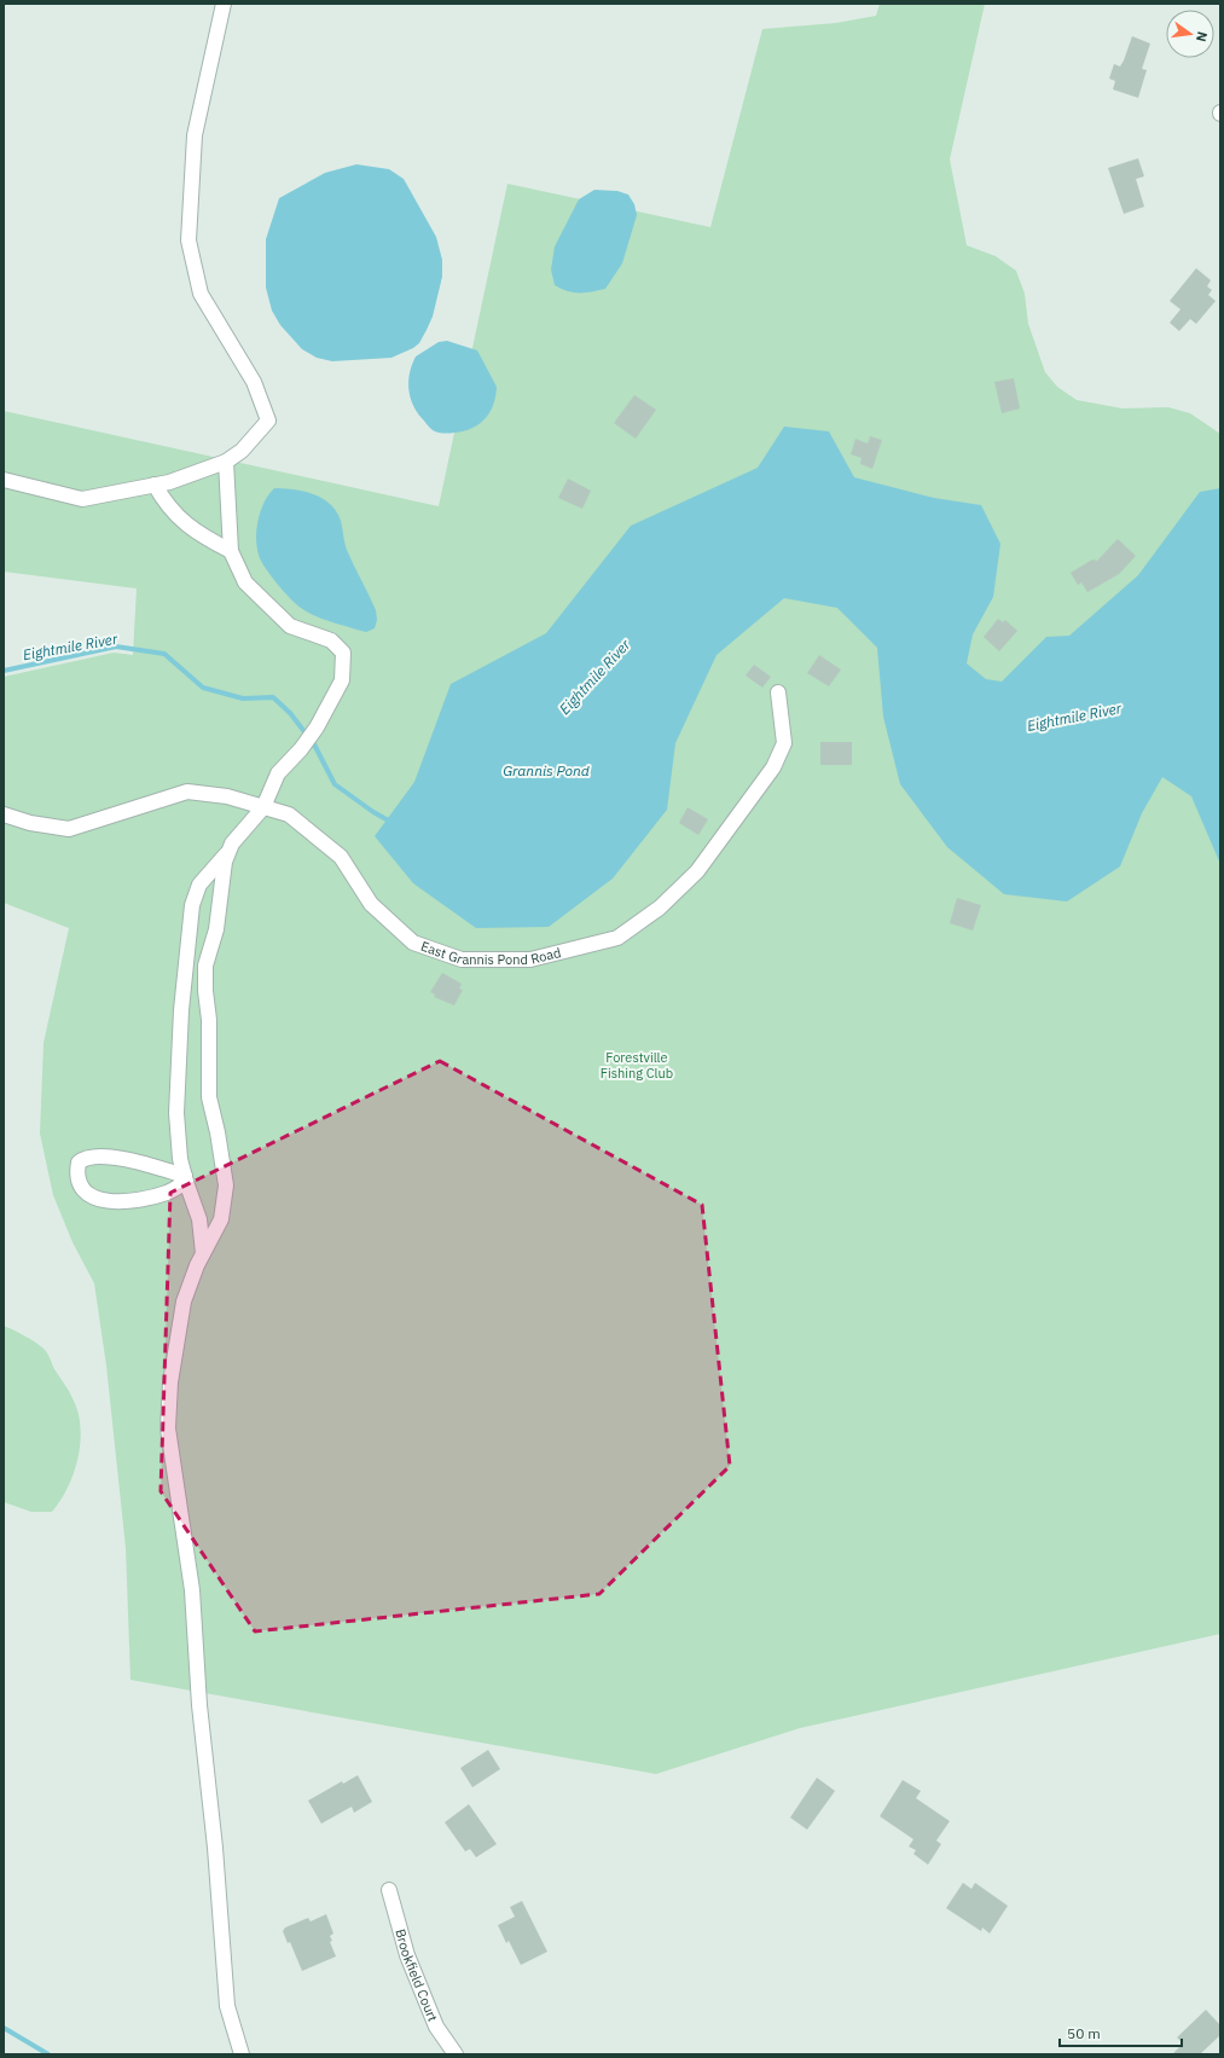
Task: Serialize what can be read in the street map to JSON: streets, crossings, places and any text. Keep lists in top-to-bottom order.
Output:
{
  "streets": {
    "street": ["East Grannis Pond Road", "Brookfield Court"]
  },
  "water": ["Eightmile River", "Grannis Pond"],
  "parks": ["Forestville Fishing Club"],
  "scale_bar": "50 m",
  "north": "right"
}
